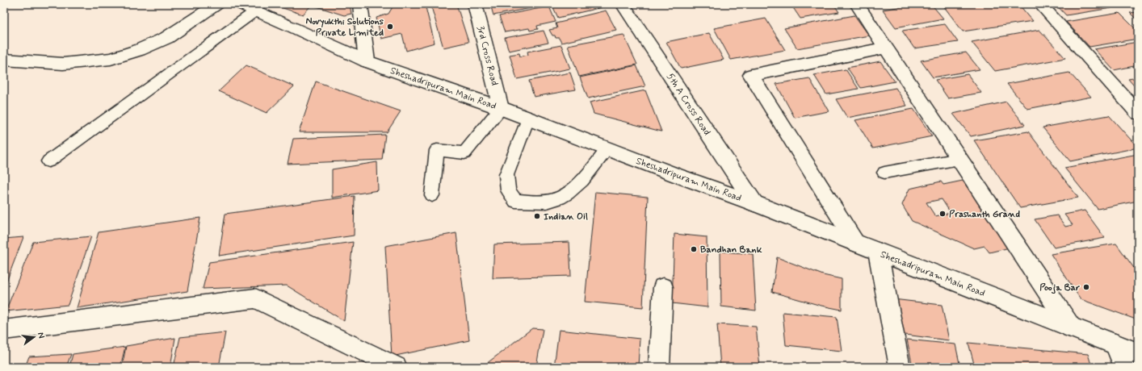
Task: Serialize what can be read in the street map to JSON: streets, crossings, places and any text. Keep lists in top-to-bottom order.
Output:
{
  "streets": {
    "street": ["3rd Cross Road", "Sheshadripuram Main Road", "5th A Cross Road"]
  },
  "crossings": [
    ["3rd Cross Road", "Sheshadripuram Main Road"],
    ["Sheshadripuram Main Road", "5th A Cross Road"]
  ],
  "places": [
    "Novyukthi Solutions Private Limited",
    "Prashanth Grand",
    "Indian Oil",
    "Bandhan Bank",
    "Pooja Bar"
  ],
  "north": "right"
}
